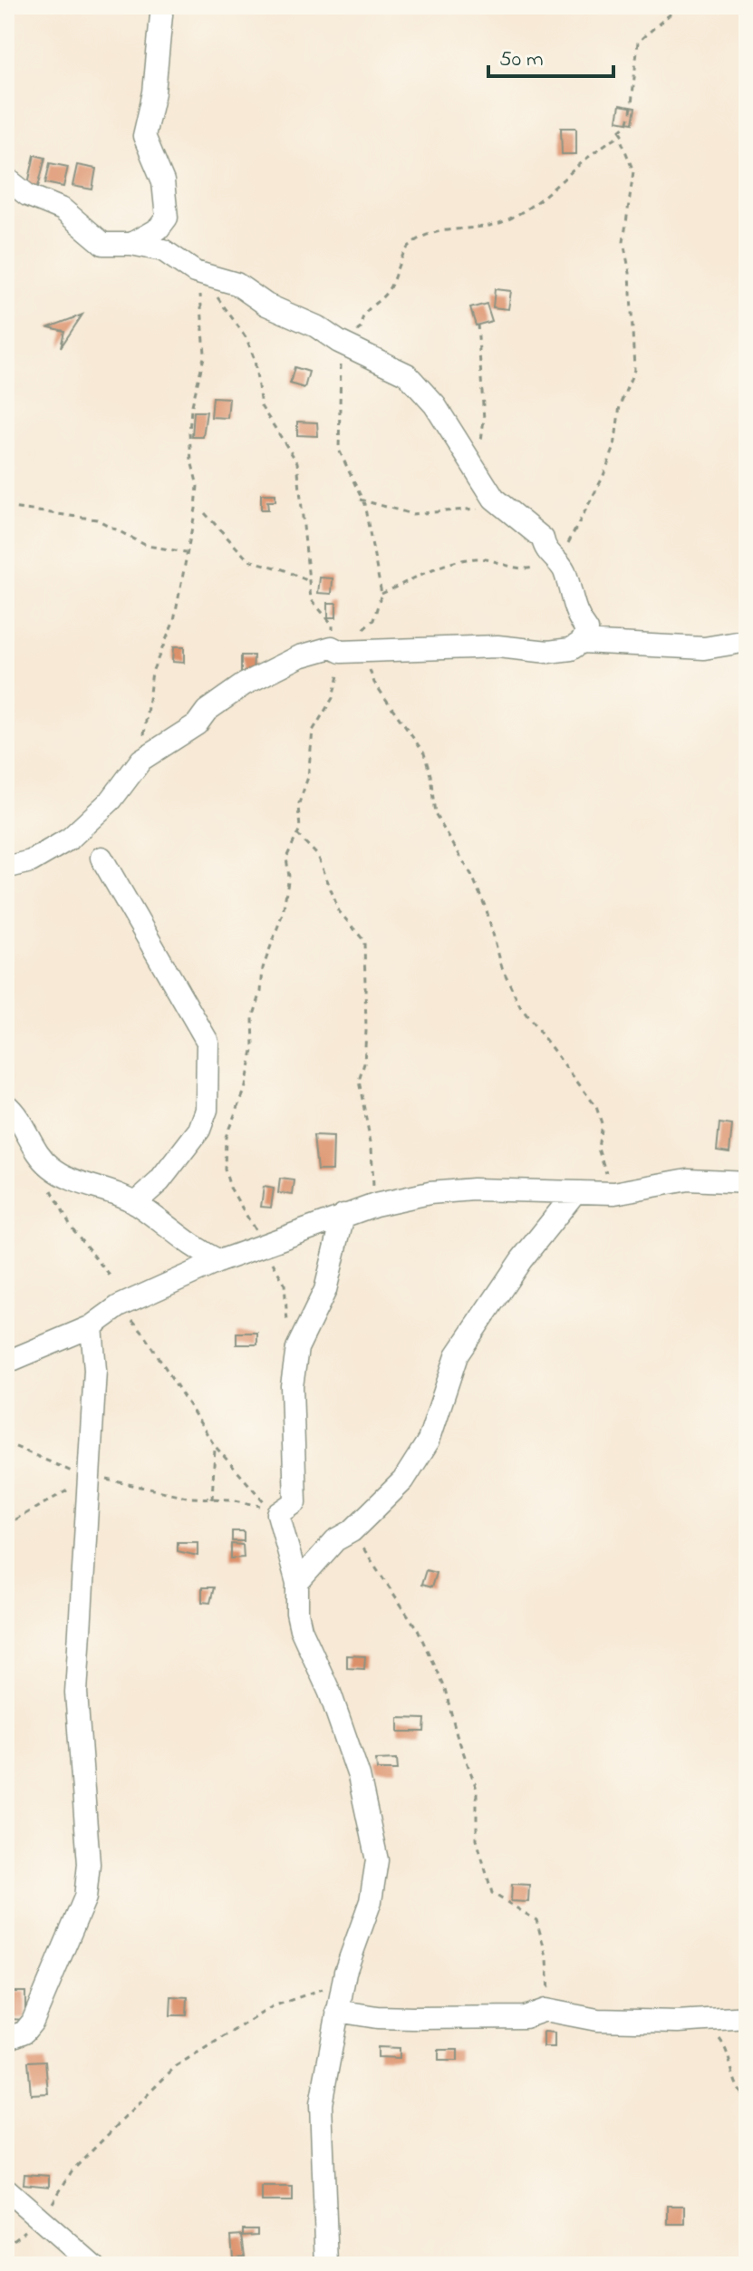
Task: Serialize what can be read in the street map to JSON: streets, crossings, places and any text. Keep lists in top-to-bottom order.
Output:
{
  "scale_bar": "50 m"
}
